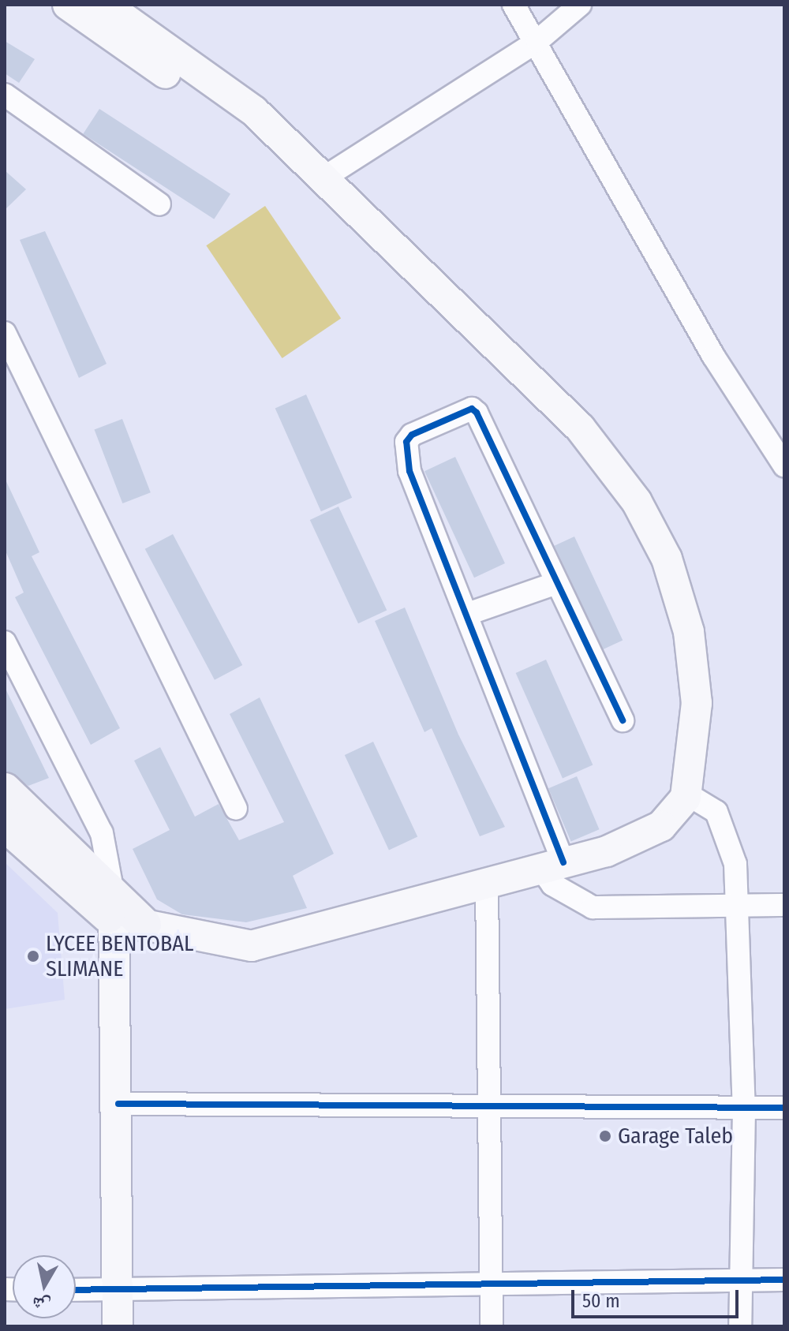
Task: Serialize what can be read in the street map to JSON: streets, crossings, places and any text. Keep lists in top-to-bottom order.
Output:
{
  "places": ["LYCEE BENTOBAL SLIMANE", "Garage Taleb"],
  "scale_bar": "50 m",
  "north": "bottom"
}
